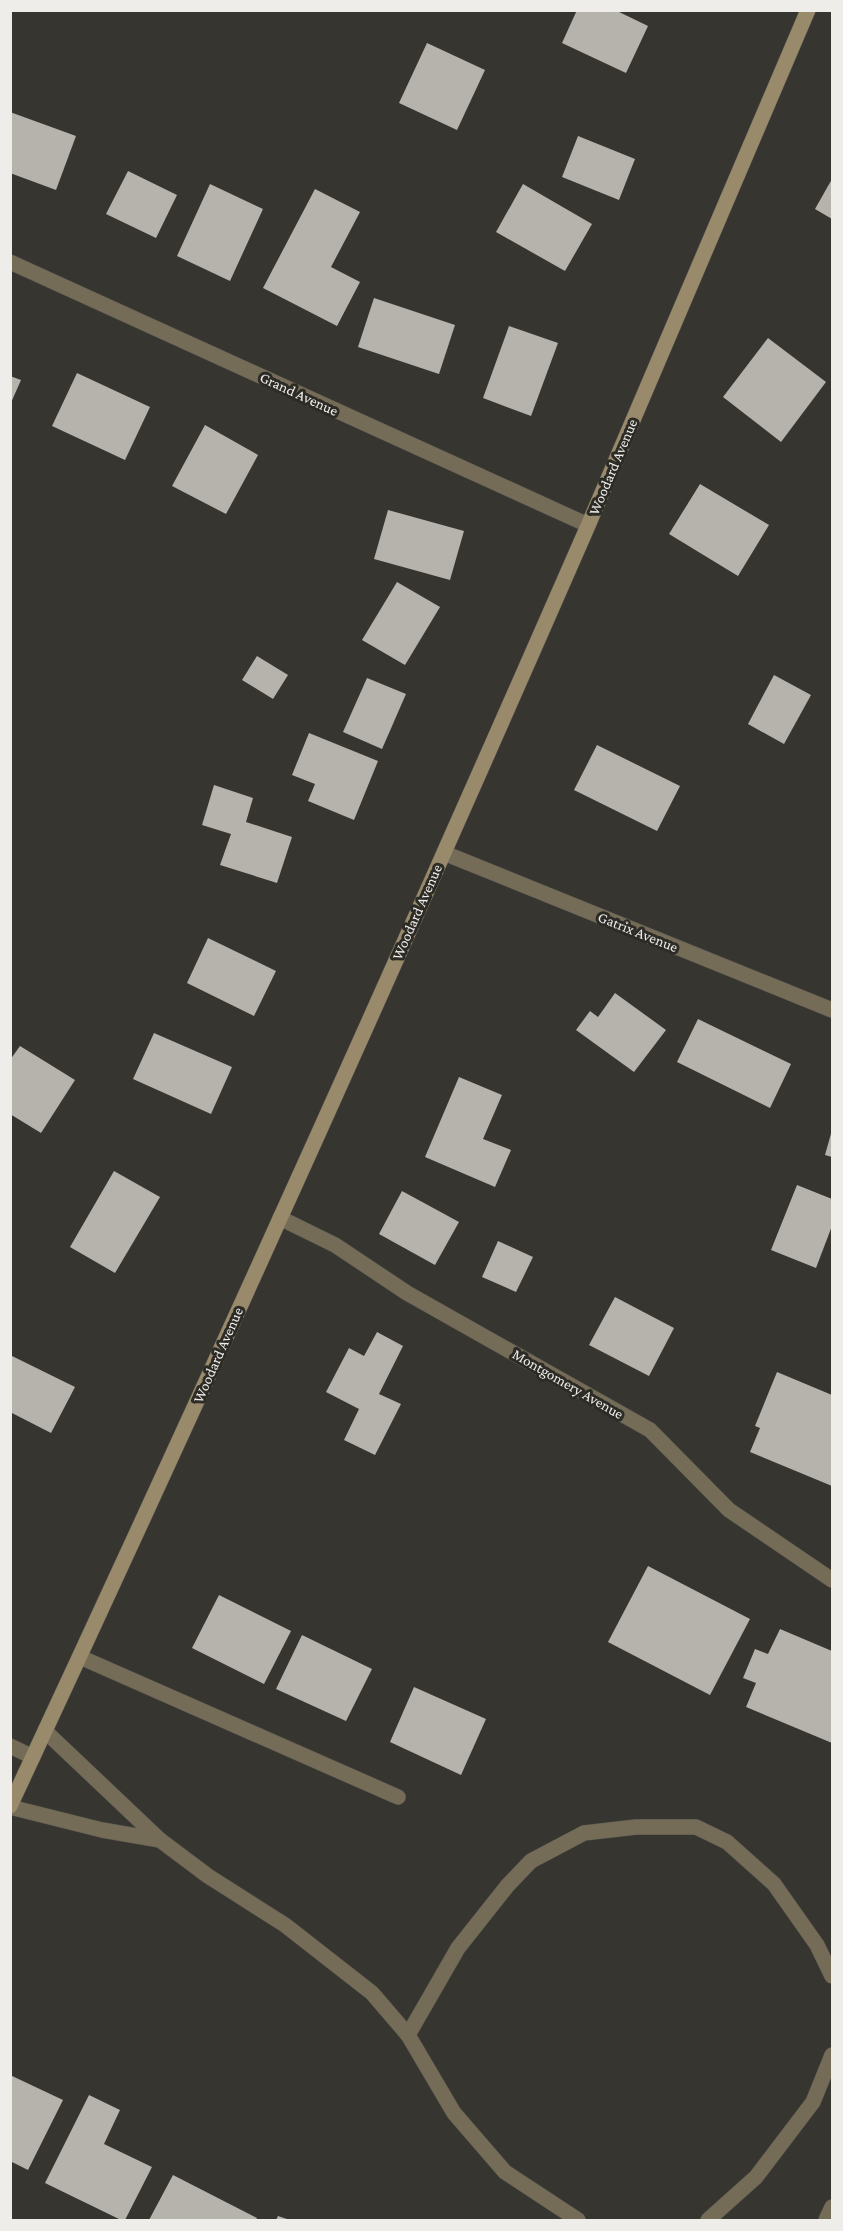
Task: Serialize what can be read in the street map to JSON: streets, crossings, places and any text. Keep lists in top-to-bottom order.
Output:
{
  "streets": {
    "street": [
      "Grand Avenue",
      "Woodard Avenue",
      "Gatrix Avenue",
      "Montgomery Avenue"
    ]
  },
  "crossings": [
    ["Grand Avenue", "Woodard Avenue"],
    ["Woodard Avenue", "Gatrix Avenue"],
    ["Woodard Avenue", "Montgomery Avenue"]
  ]
}
